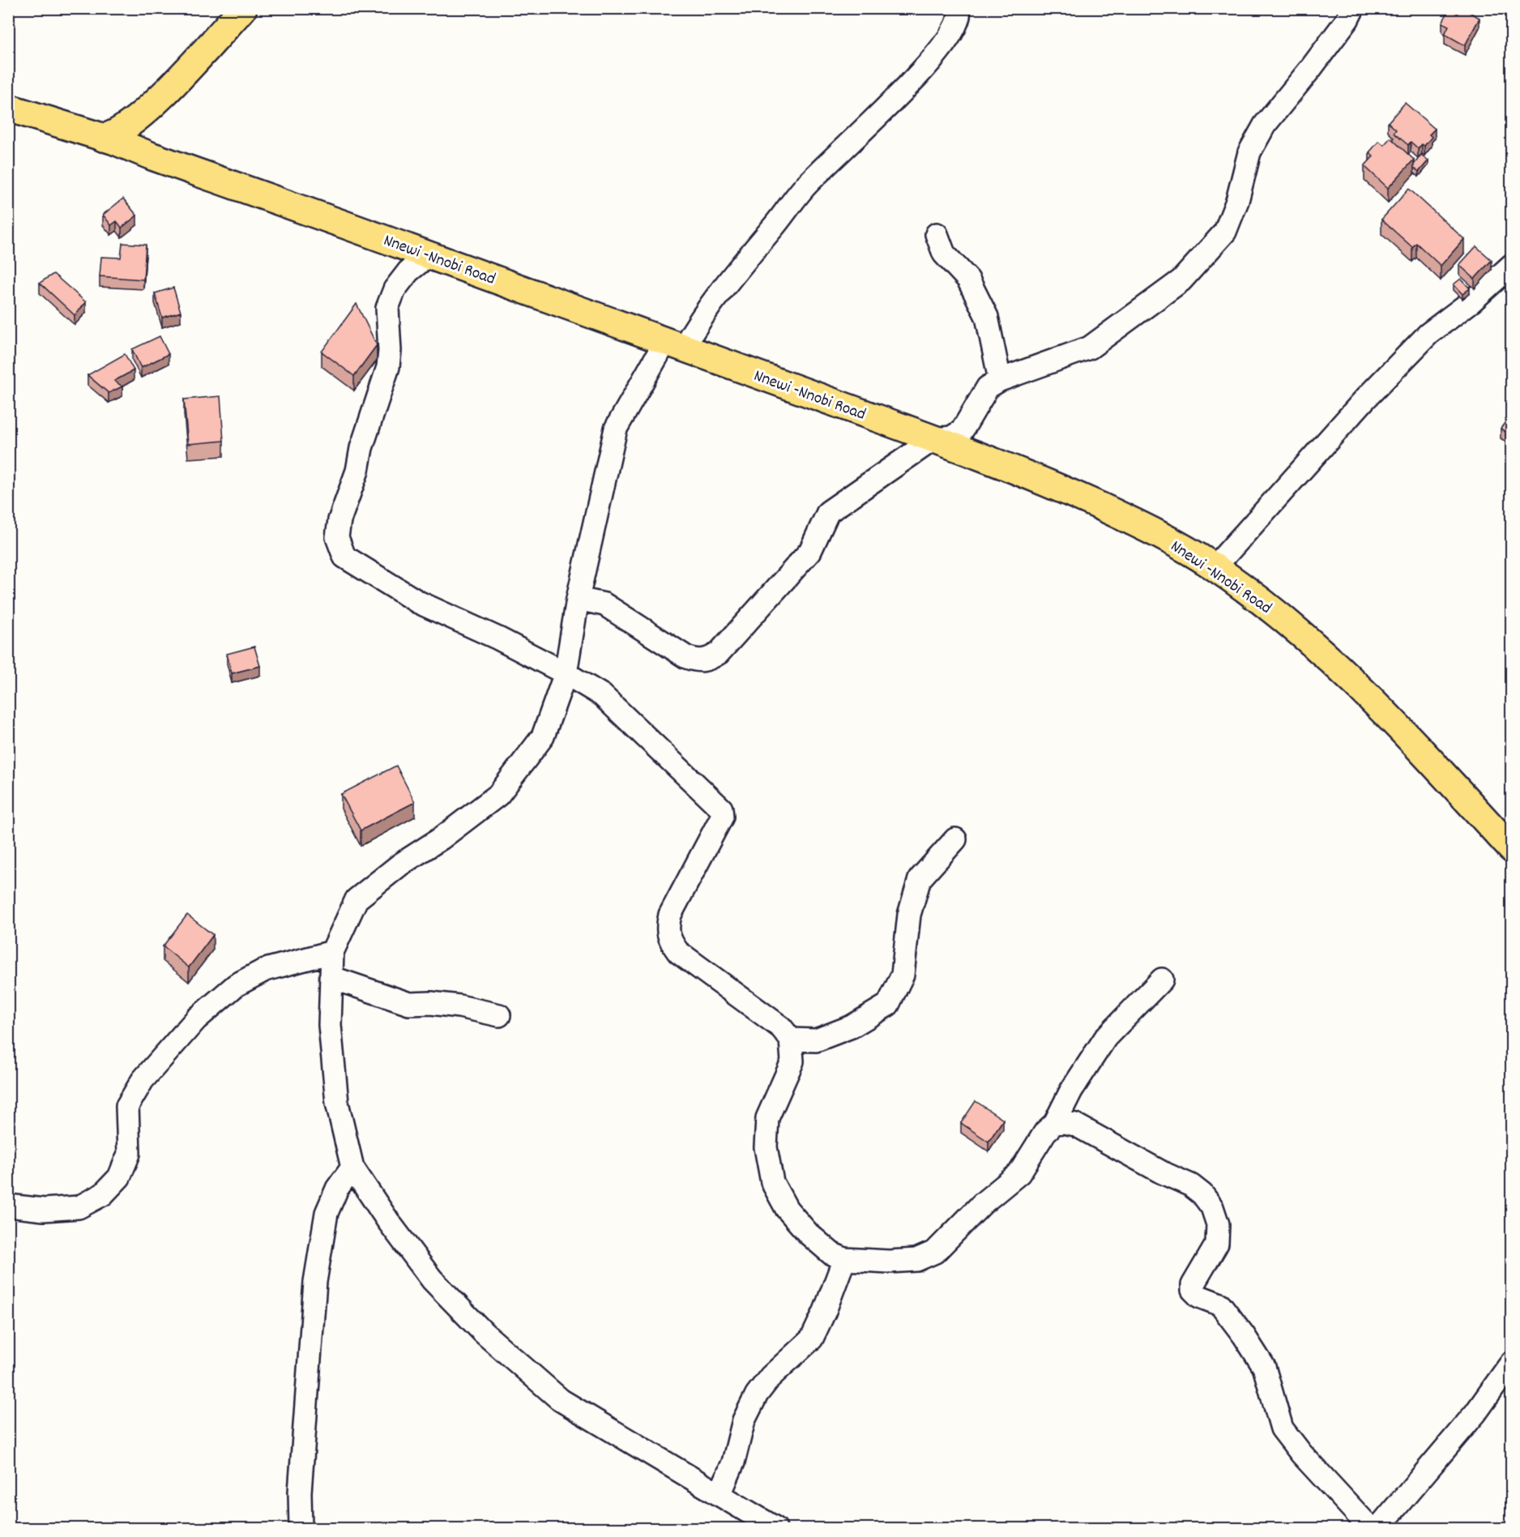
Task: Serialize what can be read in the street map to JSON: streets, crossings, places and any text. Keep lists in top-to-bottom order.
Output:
{
  "streets": {
    "main road": ["Nnewi -Nnobi Road"]
  }
}
